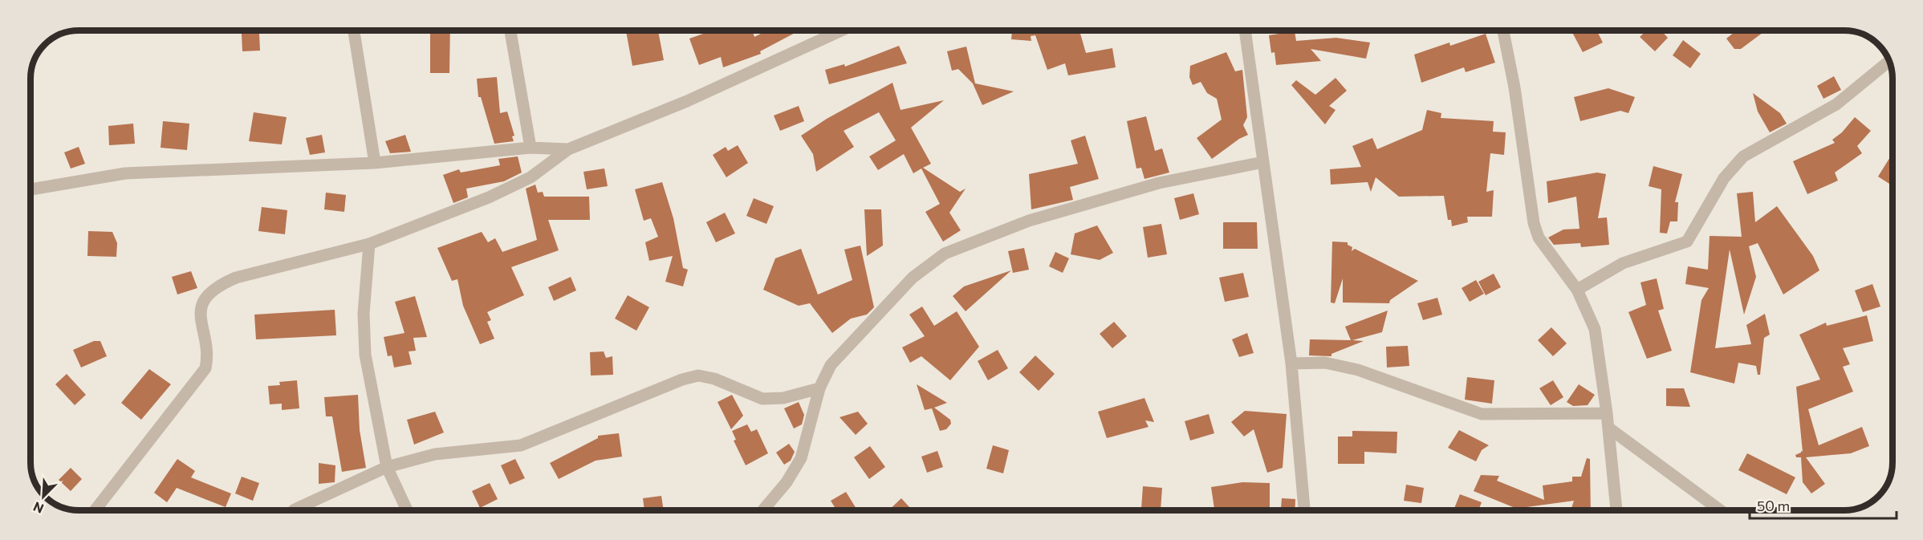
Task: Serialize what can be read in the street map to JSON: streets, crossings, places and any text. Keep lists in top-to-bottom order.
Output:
{
  "scale_bar": "50 m",
  "north": "bottom left"
}
